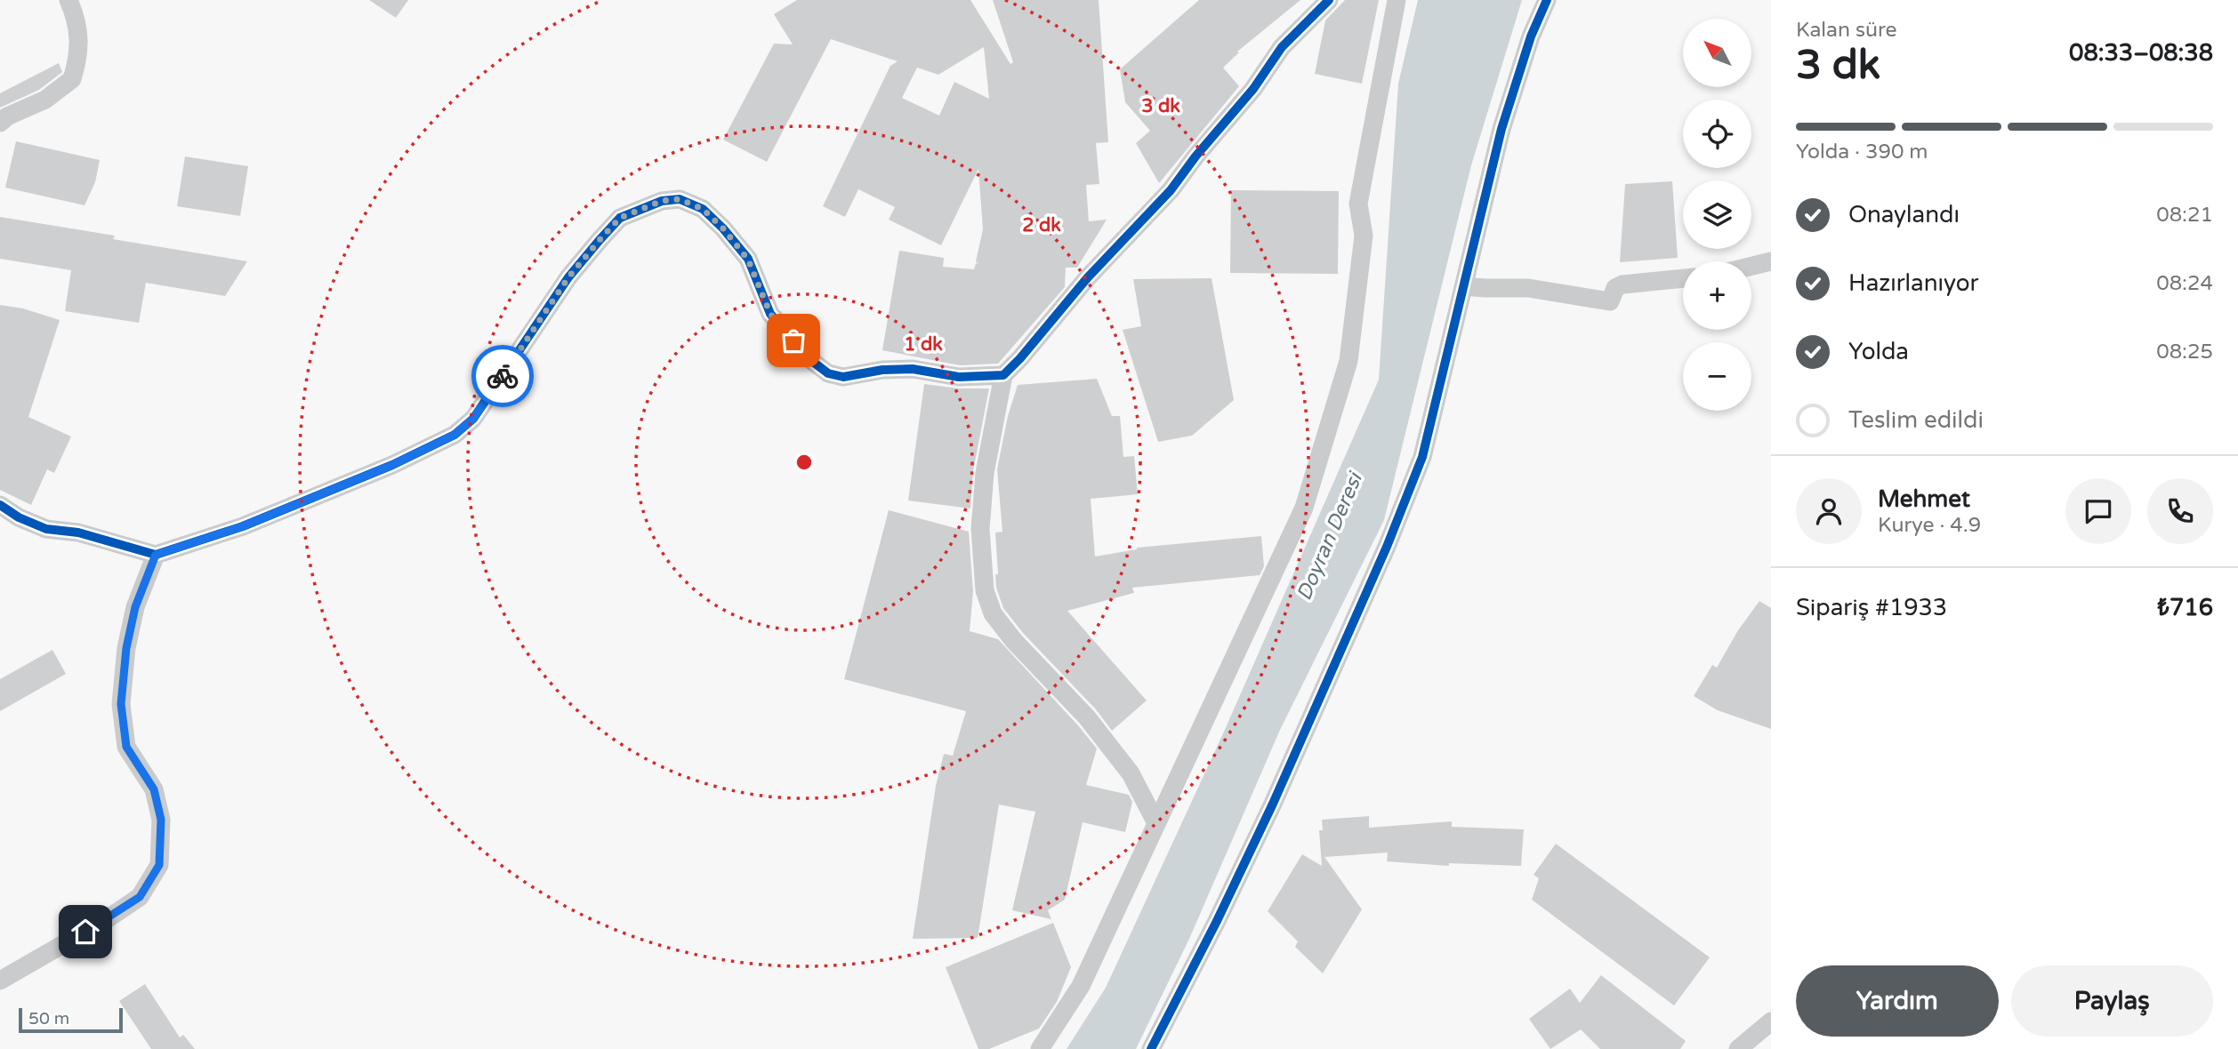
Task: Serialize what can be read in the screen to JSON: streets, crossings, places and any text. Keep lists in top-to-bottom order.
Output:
{
  "water": ["Doyran Deresi"],
  "scale_bar": "50 m",
  "north": "top left",
  "page": {
    "heading": ["3 dk", "Kalan süre", "08:33–08:38"],
    "panel": [
      "Mehmet",
      "Kurye · 4.9",
      "Sipariş #1933",
      "₺716"
    ],
    "map_buttons": ["+", "−"],
    "bar": "Yolda · 390 m",
    "list": [
      ["Onaylandı", "08:21"],
      ["Hazırlanıyor", "08:24"],
      ["Yolda", "08:25"],
      "Teslim edildi"
    ],
    "buttons": ["Yardım", "Paylaş"],
    "scale": "50 m"
  },
  "rings": ["3 dk", "2 dk", "1 dk"]
}
